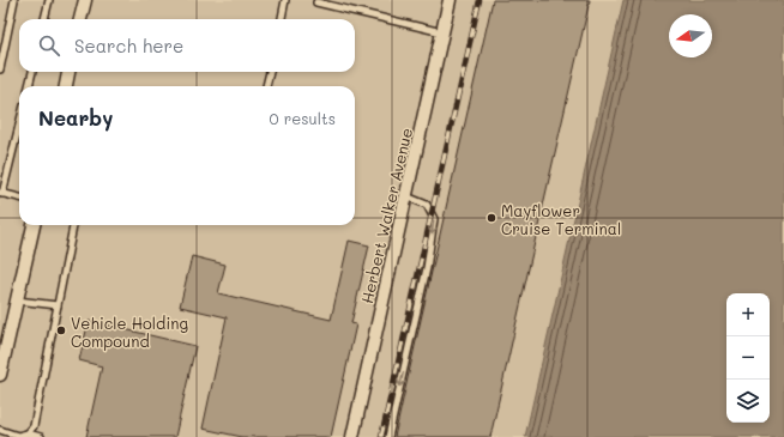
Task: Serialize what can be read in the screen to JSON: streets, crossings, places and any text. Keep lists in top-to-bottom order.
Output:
{
  "streets": {
    "street": ["Herbert Walker Avenue"]
  },
  "places": ["Mayflower Cruise Terminal", "Vehicle Holding Compound"],
  "north": "left",
  "page": {
    "search": "Search here",
    "heading": ["Nearby", "0 results"],
    "map_buttons": ["+", "−"]
  }
}
